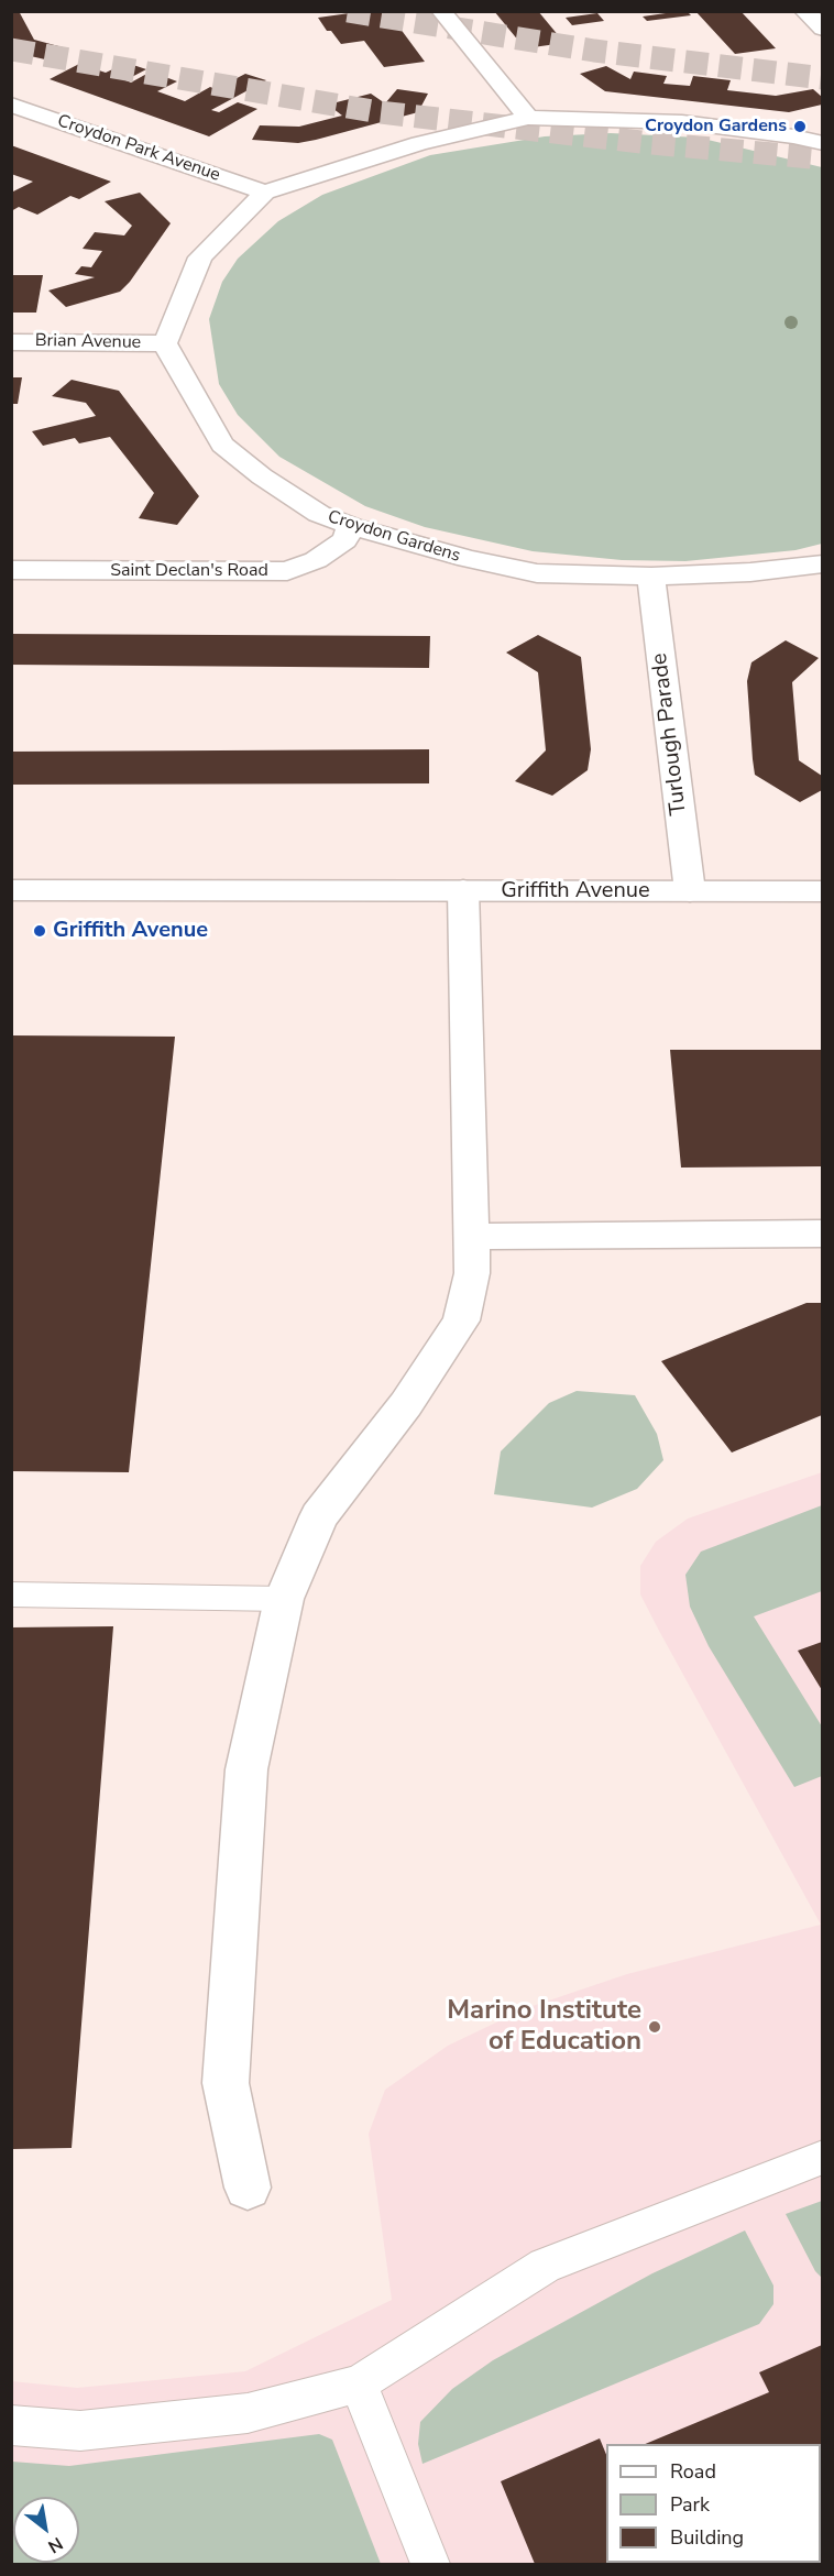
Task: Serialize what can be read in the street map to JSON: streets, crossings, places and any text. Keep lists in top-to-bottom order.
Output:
{
  "streets": {
    "street": [
      "Croydon Park Avenue",
      "Brian Avenue",
      "Croydon Gardens",
      "Saint Declan's Road",
      "Turlough Parade",
      "Griffith Avenue"
    ]
  },
  "crossings": [
    ["Brian Avenue", "Croydon Gardens"],
    ["Croydon Gardens", "Saint Declan's Road"],
    ["Croydon Gardens", "Turlough Parade"],
    ["Turlough Parade", "Griffith Avenue"]
  ],
  "places": ["Croydon Gardens", "Griffith Avenue", "Marino Institute of Education"],
  "legend": ["Road", "Park", "Building"],
  "north": "bottom right"
}
